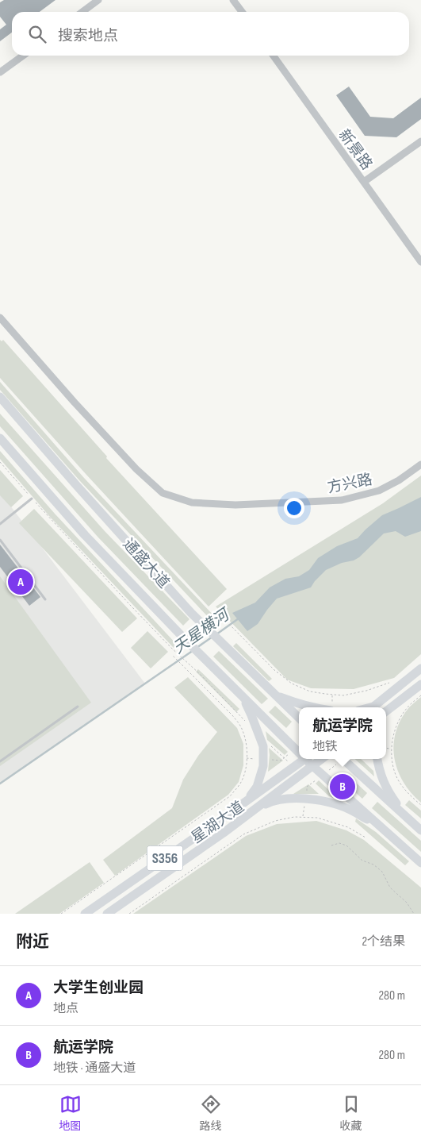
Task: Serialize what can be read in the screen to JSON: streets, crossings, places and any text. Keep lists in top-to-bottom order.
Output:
{
  "streets": {
    "main road": ["通盛大道", "星湖大道", "S356"],
    "street": ["新景路", "方兴路"]
  },
  "crossings": [
    ["通盛大道", "星湖大道"]
  ],
  "water": ["天星横河"],
  "page": {
    "search": "搜索地点",
    "pins": ["A", "B"],
    "popup": ["航运学院", "地铁"],
    "heading": ["附近", "2个结果"],
    "list": [
      {
        "mark": "A",
        "name": "大学生创业园",
        "note": "地点",
        "value": "280 m"
      },
      {
        "mark": "B",
        "name": "航运学院",
        "note": "地铁 · 通盛大道",
        "value": "280 m"
      }
    ],
    "nav": ["地图", "路线", "收藏"]
  }
}
